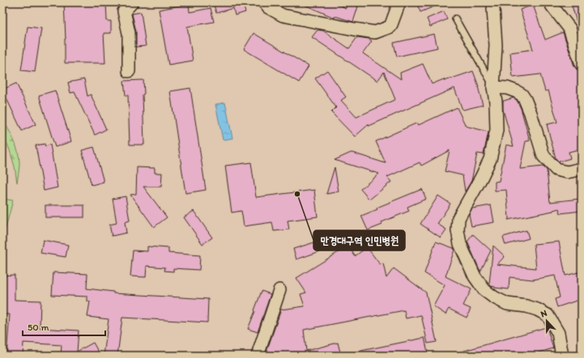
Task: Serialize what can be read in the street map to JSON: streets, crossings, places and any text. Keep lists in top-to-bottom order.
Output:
{
  "places": ["만경대구역 인민병원"],
  "scale_bar": "50 m",
  "north": "top"
}
